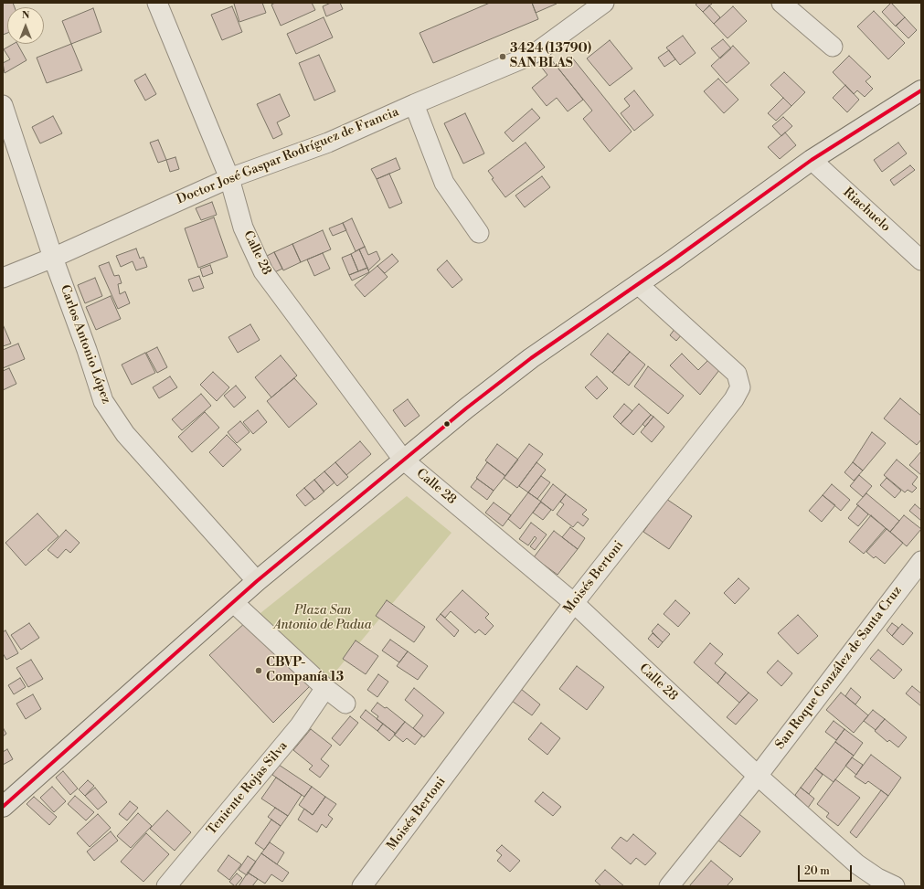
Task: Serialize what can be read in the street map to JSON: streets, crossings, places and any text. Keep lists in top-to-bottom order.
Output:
{
  "streets": {
    "street": [
      "Doctor José Gaspar Rodríguez de Francia",
      "Riachuelo",
      "Calle 28",
      "Carlos Antonio López",
      "Moisés Bertoni",
      "San Roque González de Santa Cruz",
      "Teniente Rojas Silva"
    ]
  },
  "crossings": [
    ["Doctor José Gaspar Rodríguez de Francia", "Calle 28"],
    ["Doctor José Gaspar Rodríguez de Francia", "Carlos Antonio López"],
    ["Calle 28", "Moisés Bertoni"],
    ["Calle 28", "San Roque González de Santa Cruz"]
  ],
  "parks": ["Plaza San Antonio de Padua"],
  "places": ["3424 (13790) SAN BLAS", "CBVP- Companía 13"],
  "scale_bar": "20 m",
  "north": "top"
}
